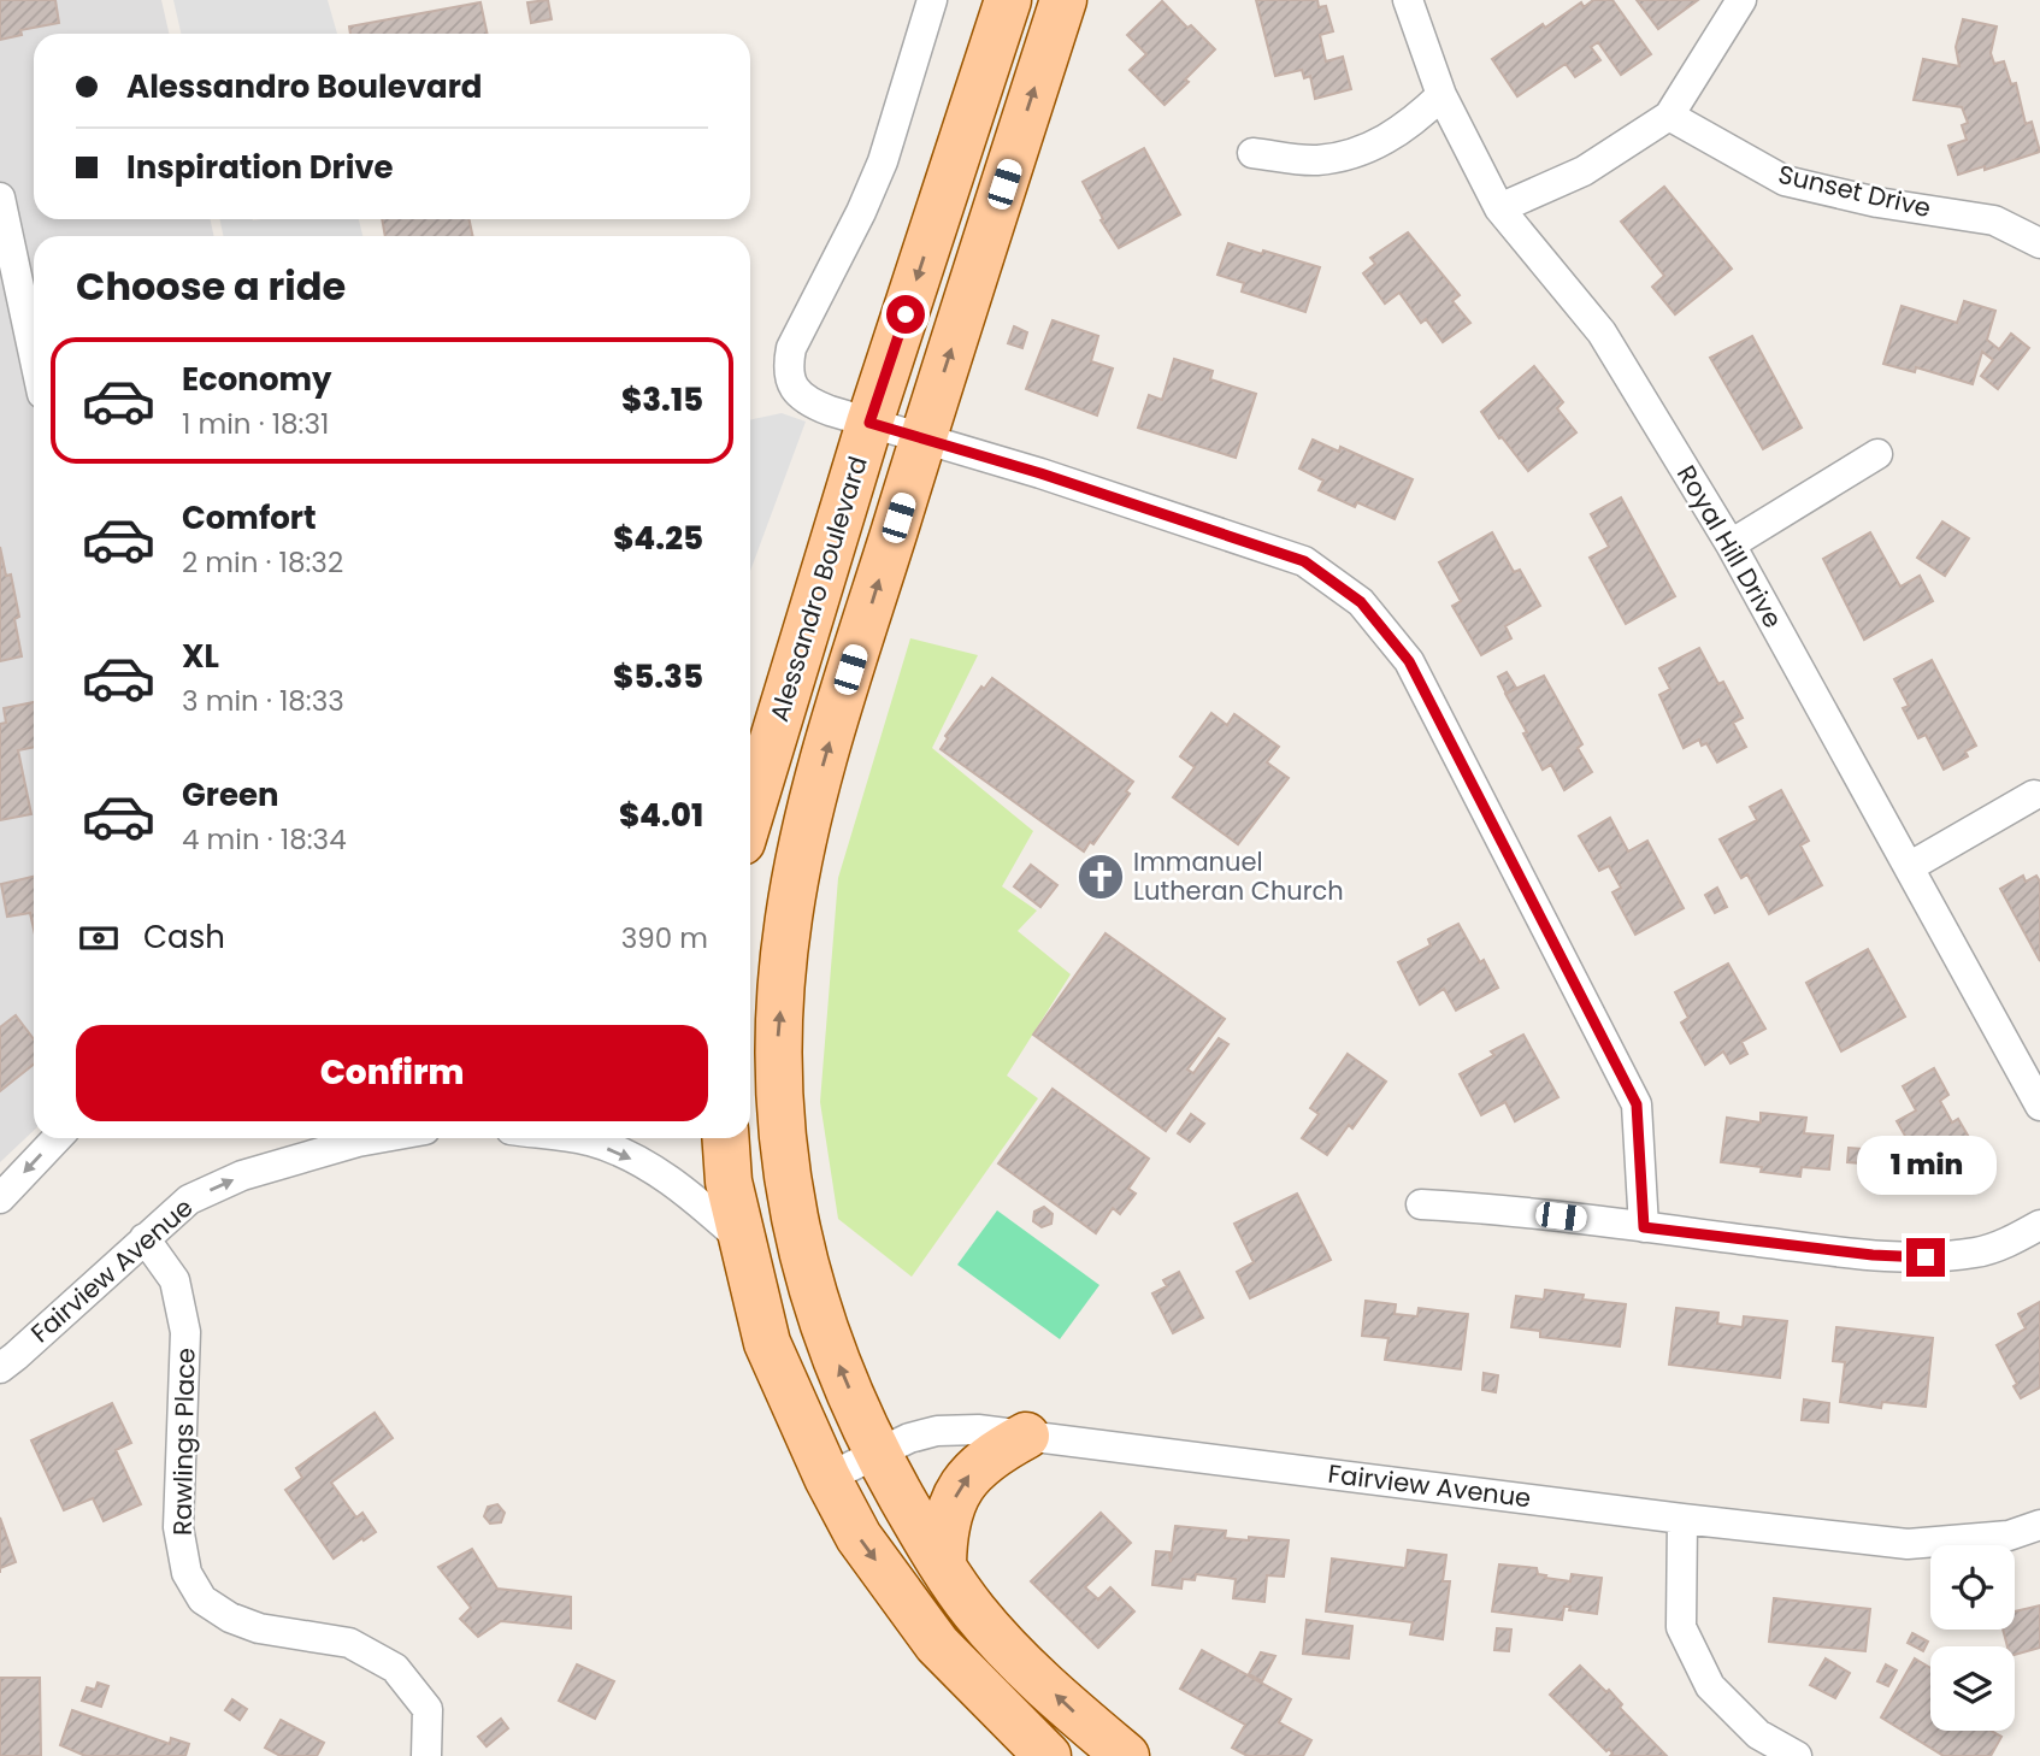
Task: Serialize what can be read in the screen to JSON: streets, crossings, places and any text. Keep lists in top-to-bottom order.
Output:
{
  "streets": {
    "main road": ["Alessandro Boulevard"],
    "street": [
      "Sunset Drive",
      "Royal Hill Drive",
      "Fairview Avenue",
      "Rawlings Place"
    ]
  },
  "crossings": [
    ["Fairview Avenue", "Rawlings Place"]
  ],
  "places": {
    "church": ["Immanuel Lutheran Church"]
  },
  "page": {
    "banner": ["Alessandro Boulevard", "Inspiration Drive"],
    "heading": "Choose a ride",
    "list": [
      {
        "name": "Economy",
        "note": "1 min · 18:31",
        "value": "$3.15"
      },
      {
        "name": "Comfort",
        "note": "2 min · 18:32",
        "value": "$4.25"
      },
      {
        "name": "XL",
        "note": "3 min · 18:33",
        "value": "$5.35"
      },
      {
        "name": "Green",
        "note": "4 min · 18:34",
        "value": "$4.01"
      }
    ],
    "pay": ["Cash", "390 m"],
    "buttons": "Confirm",
    "bubble": "1 min"
  }
}
